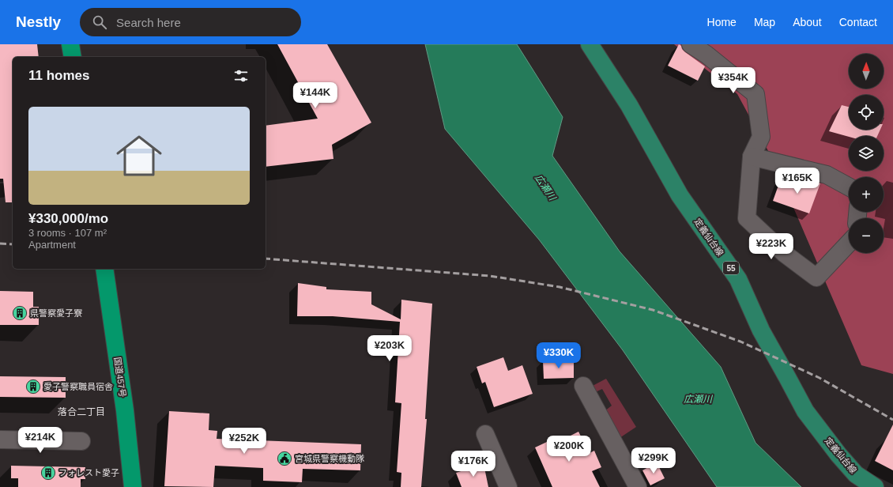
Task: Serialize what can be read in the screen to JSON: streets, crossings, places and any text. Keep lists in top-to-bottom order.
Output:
{
  "streets": {
    "highway": ["国道457号"],
    "main road": ["定義仙台線", "55"]
  },
  "districts": ["落合二丁目"],
  "water": ["広瀬川"],
  "places": {
    "building": ["県警察愛子寮", "愛子警察職員宿舎", "フォレスト愛子"],
    "public building": ["宮城県警察機動隊"]
  },
  "north": "top",
  "page": {
    "header": "Nestly",
    "search": "Search here",
    "nav": [
      "Home",
      "Map",
      "About",
      "Contact"
    ],
    "map_buttons": ["+", "−"],
    "heading": "11 homes",
    "price": [
      "¥354K",
      "¥144K",
      "¥165K",
      "¥223K",
      "¥203K",
      "¥330K",
      "¥214K",
      "¥252K",
      "¥200K",
      "¥299K",
      "¥176K"
    ],
    "list": [
      {
        "name": "¥330,000/mo",
        "note": "3 rooms · 107 m² · Apartment"
      }
    ]
  }
}
